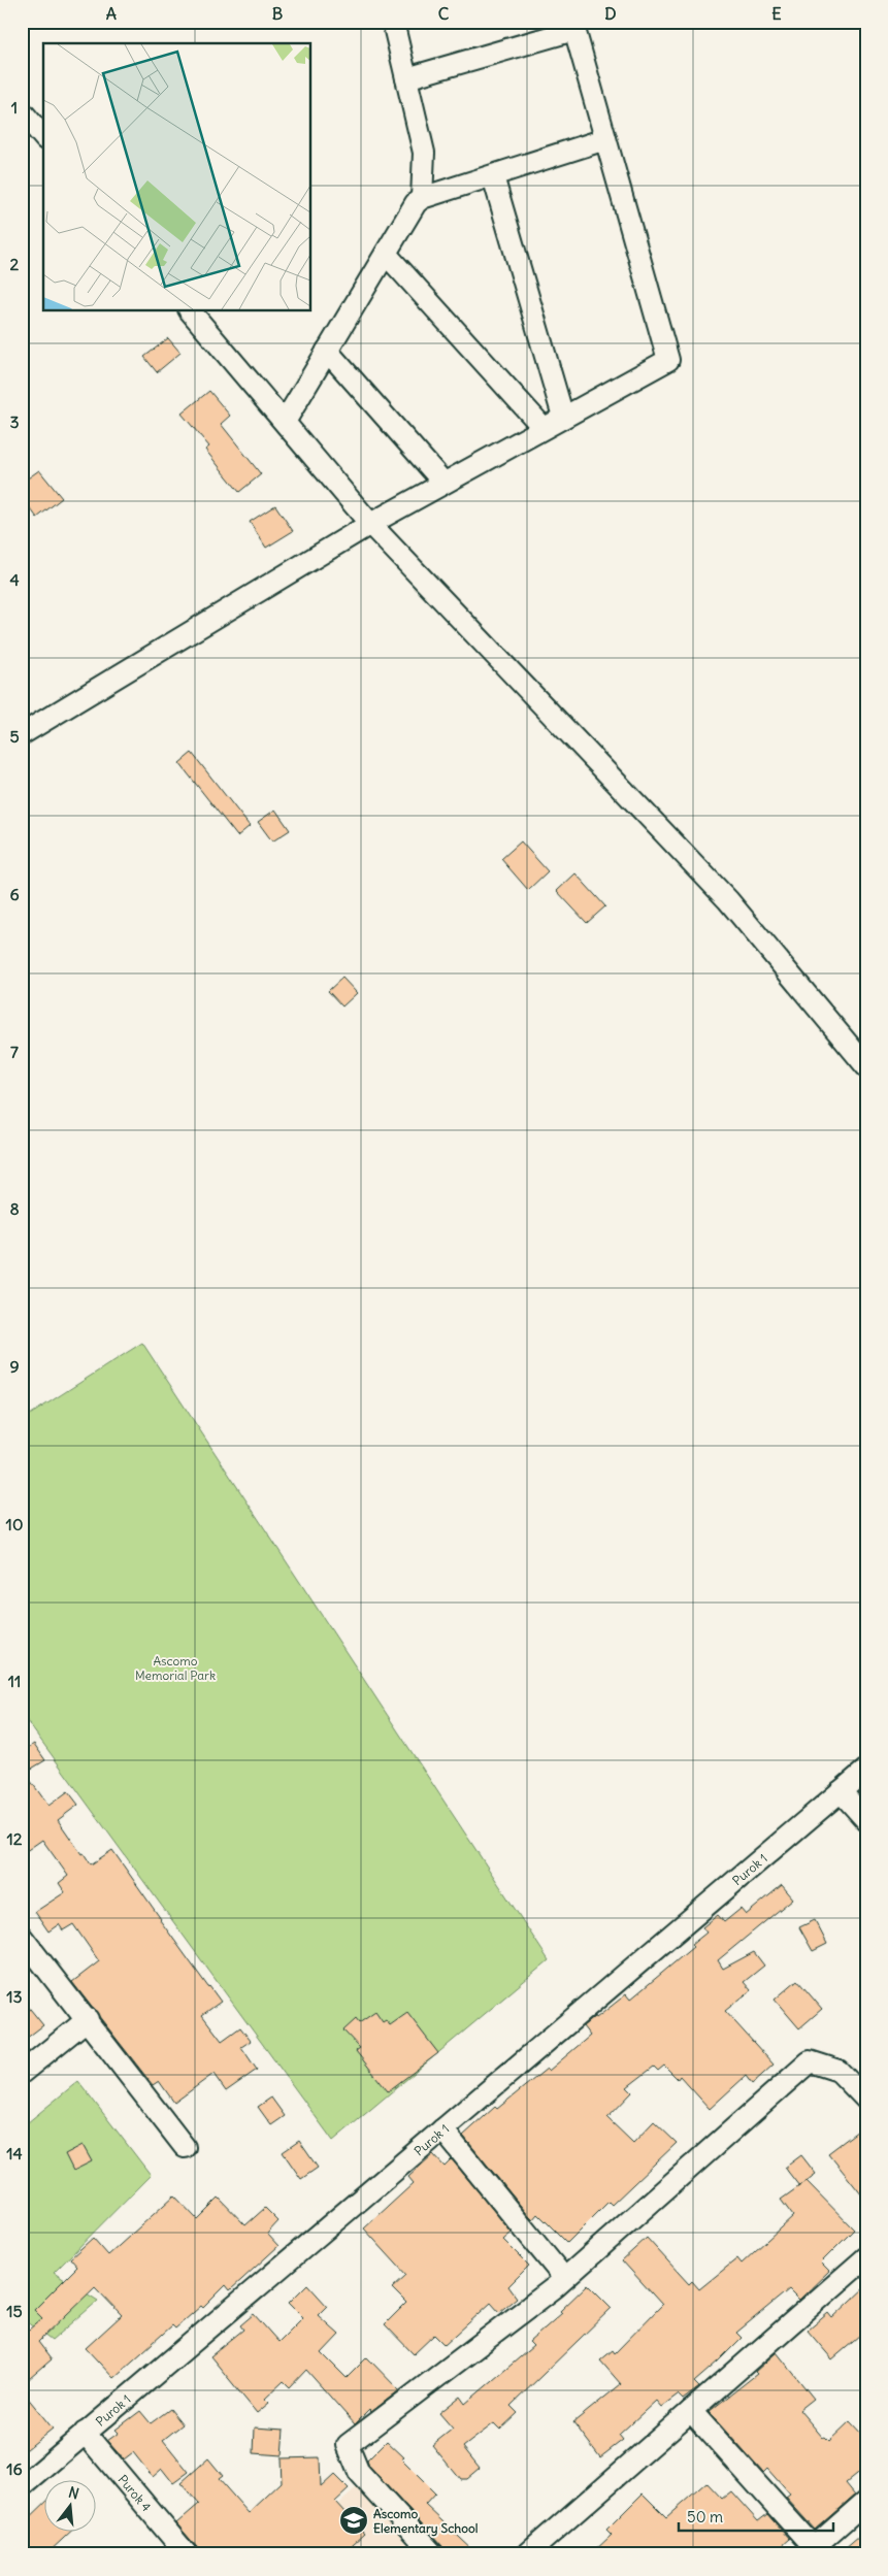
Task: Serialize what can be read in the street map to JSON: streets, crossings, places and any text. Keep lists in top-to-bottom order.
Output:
{
  "streets": {
    "street": ["Purok 1", "Purok 4"]
  },
  "crossings": [
    ["Purok 1", "Purok 4"]
  ],
  "parks": ["Ascomo Memorial Park"],
  "places": {
    "school or university": ["Ascomo Elementary School"]
  },
  "scale_bar": "50 m",
  "north": "top",
  "grid": {
    "columns": [
      "A",
      "B",
      "C",
      "D",
      "E"
    ],
    "rows": [
      "1",
      "2",
      "3",
      "4",
      "5",
      "6",
      "7",
      "8",
      "9",
      "10",
      "11",
      "12",
      "13",
      "14",
      "15",
      "16"
    ]
  }
}
